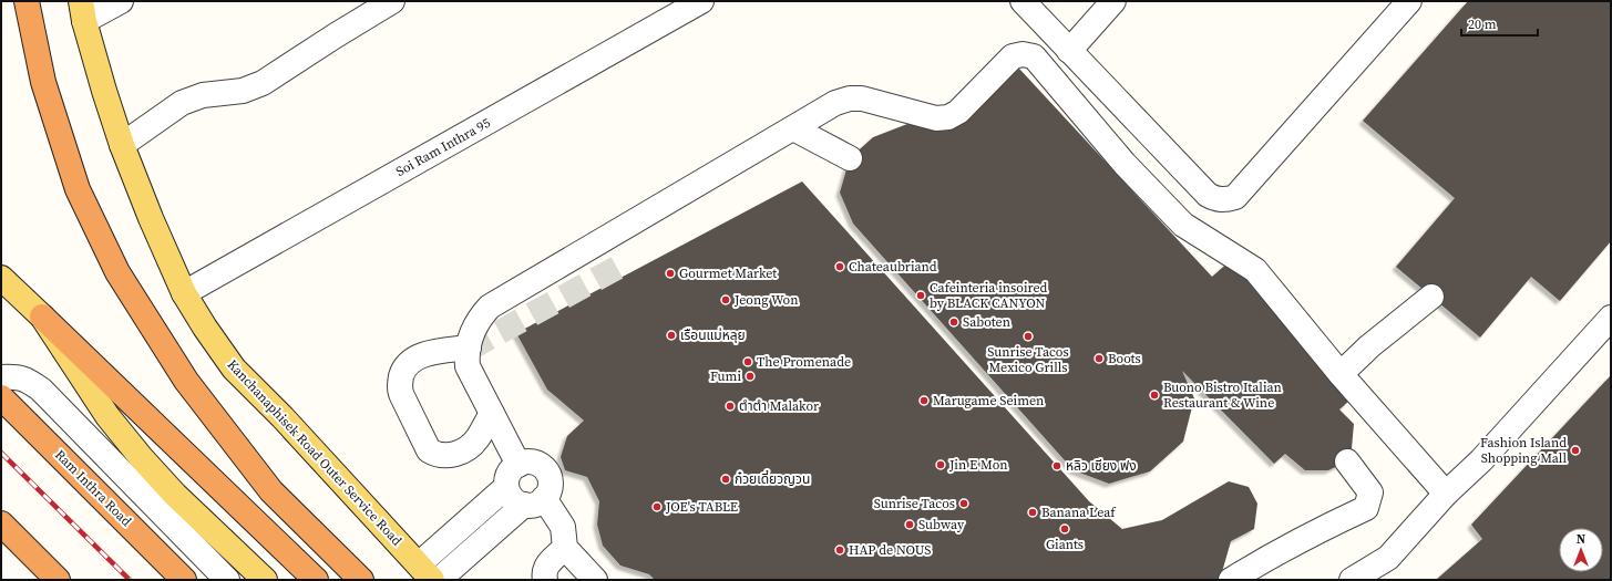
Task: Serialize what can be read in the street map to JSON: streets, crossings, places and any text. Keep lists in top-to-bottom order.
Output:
{
  "streets": {
    "highway": ["Ram Inthra Road"],
    "main road": ["Kanchanaphisek Road Outer Service Road"],
    "street": ["Soi Ram Inthra 95"]
  },
  "crossings": [
    ["Soi Ram Inthra 95", "Kanchanaphisek Road Outer Service Road"]
  ],
  "places": [
    "Chateaubriand",
    "Gourmet Market",
    "Cafeinteria insoired by BLACK CANYON",
    "Jeong Won",
    "Saboten",
    "เรือนแม่หลุย",
    "Sunrise Tacos Mexico Grills",
    "Boots",
    "The Promenade",
    "Fumi",
    "Buono Bistro Italian Restaurant & Wine",
    "Marugame Seimen",
    "ตำตำ Malakor",
    "Fashion Island Shopping Mall",
    "Jin E Mon",
    "หลิว เซียง ฟง",
    "ก๋วยเดี๋ยวญวน",
    "Sunrise Tacos",
    "JOE's TABLE",
    "Banana Leaf",
    "Subway",
    "Giants",
    "HAP de NOUS"
  ],
  "scale_bar": "20 m",
  "north": "top"
}
